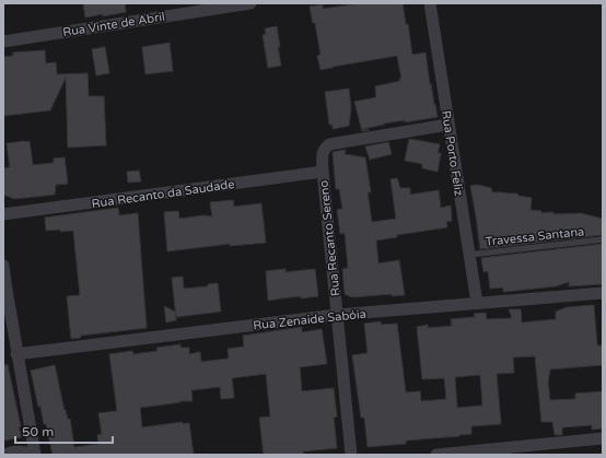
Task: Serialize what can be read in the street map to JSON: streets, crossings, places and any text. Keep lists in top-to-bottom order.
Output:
{
  "streets": {
    "street": [
      "Rua Vinte de Abril",
      "Rua Porto Feliz",
      "Rua Recanto da Saudade",
      "Rua Recanto Sereno",
      "Rua Zenaide Sabóia"
    ],
    "lane": ["Travessa Santana"]
  },
  "crossings": [
    ["Rua Porto Feliz", "Travessa Santana"],
    ["Rua Porto Feliz", "Rua Recanto Sereno"],
    ["Rua Porto Feliz", "Rua Zenaide Sabóia"],
    ["Rua Recanto da Saudade", "Rua Recanto Sereno"],
    ["Rua Recanto Sereno", "Rua Zenaide Sabóia"]
  ],
  "scale_bar": "50 m"
}
